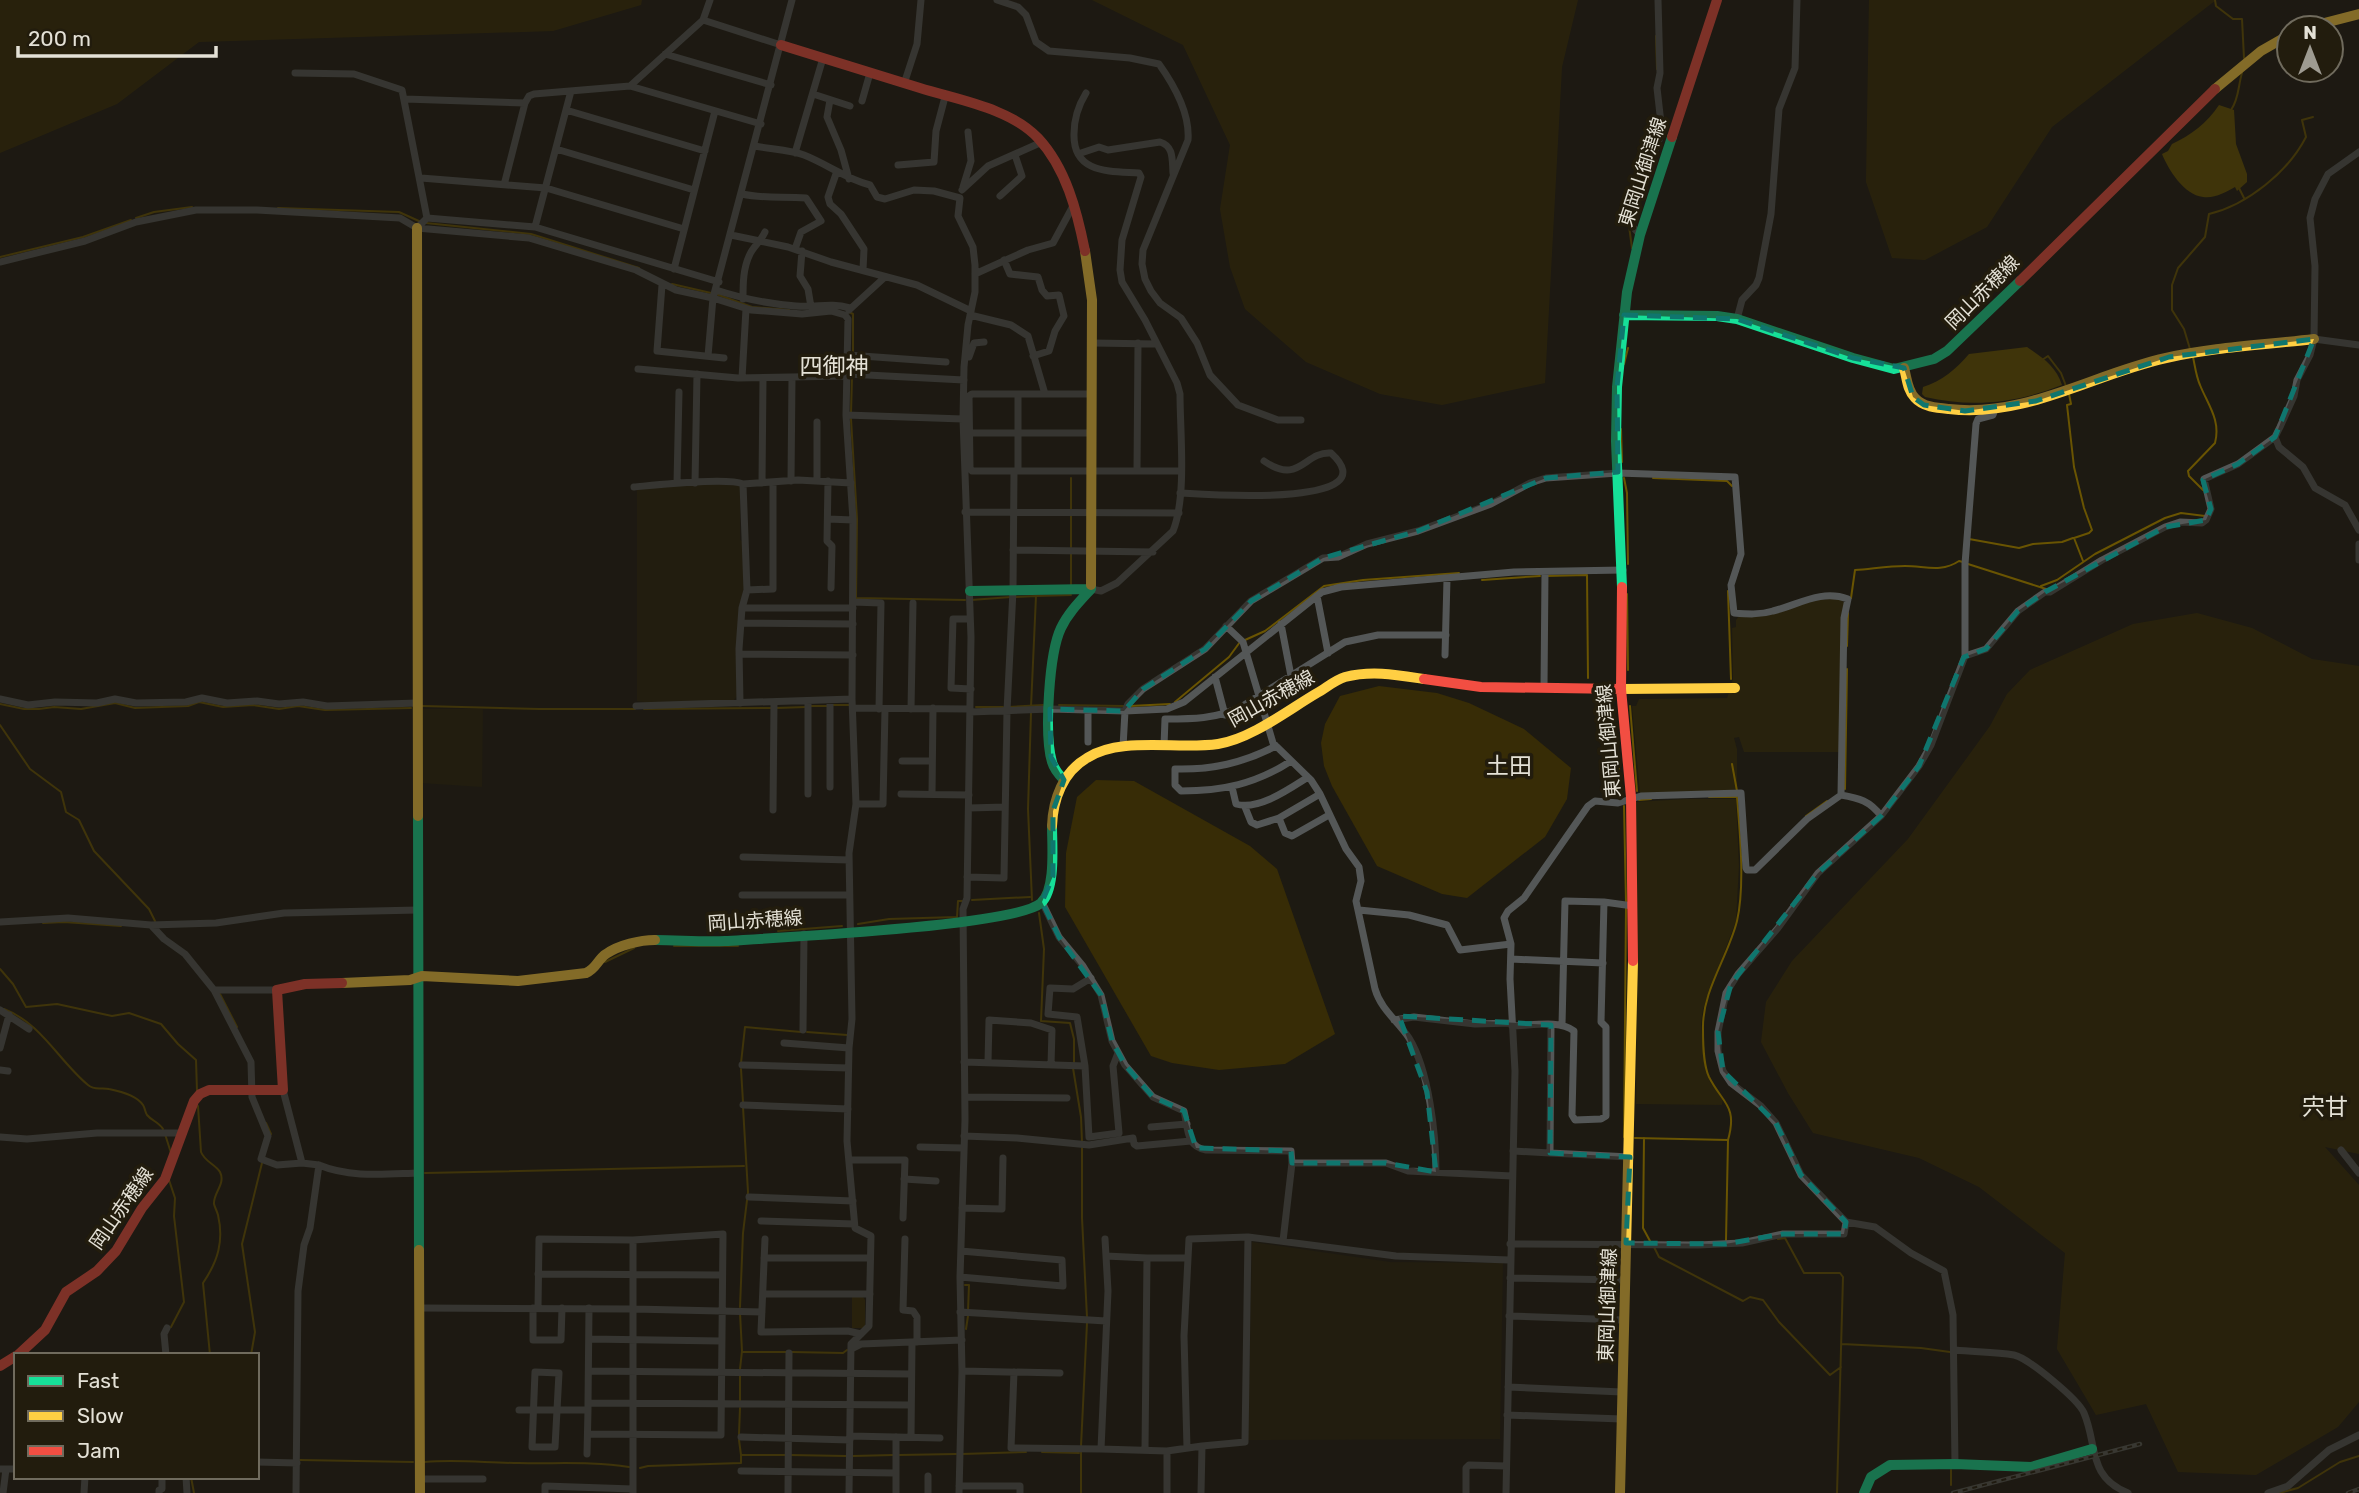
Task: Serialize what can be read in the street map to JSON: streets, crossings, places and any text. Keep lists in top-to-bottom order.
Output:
{
  "streets": {
    "main road": ["東岡山御津線", "岡山赤穂線"]
  },
  "crossings": [
    ["東岡山御津線", "岡山赤穂線"]
  ],
  "districts": ["四御神", "土田", "宍甘"],
  "legend": ["Fast", "Slow", "Jam"],
  "scale_bar": "200 m",
  "north": "top"
}
